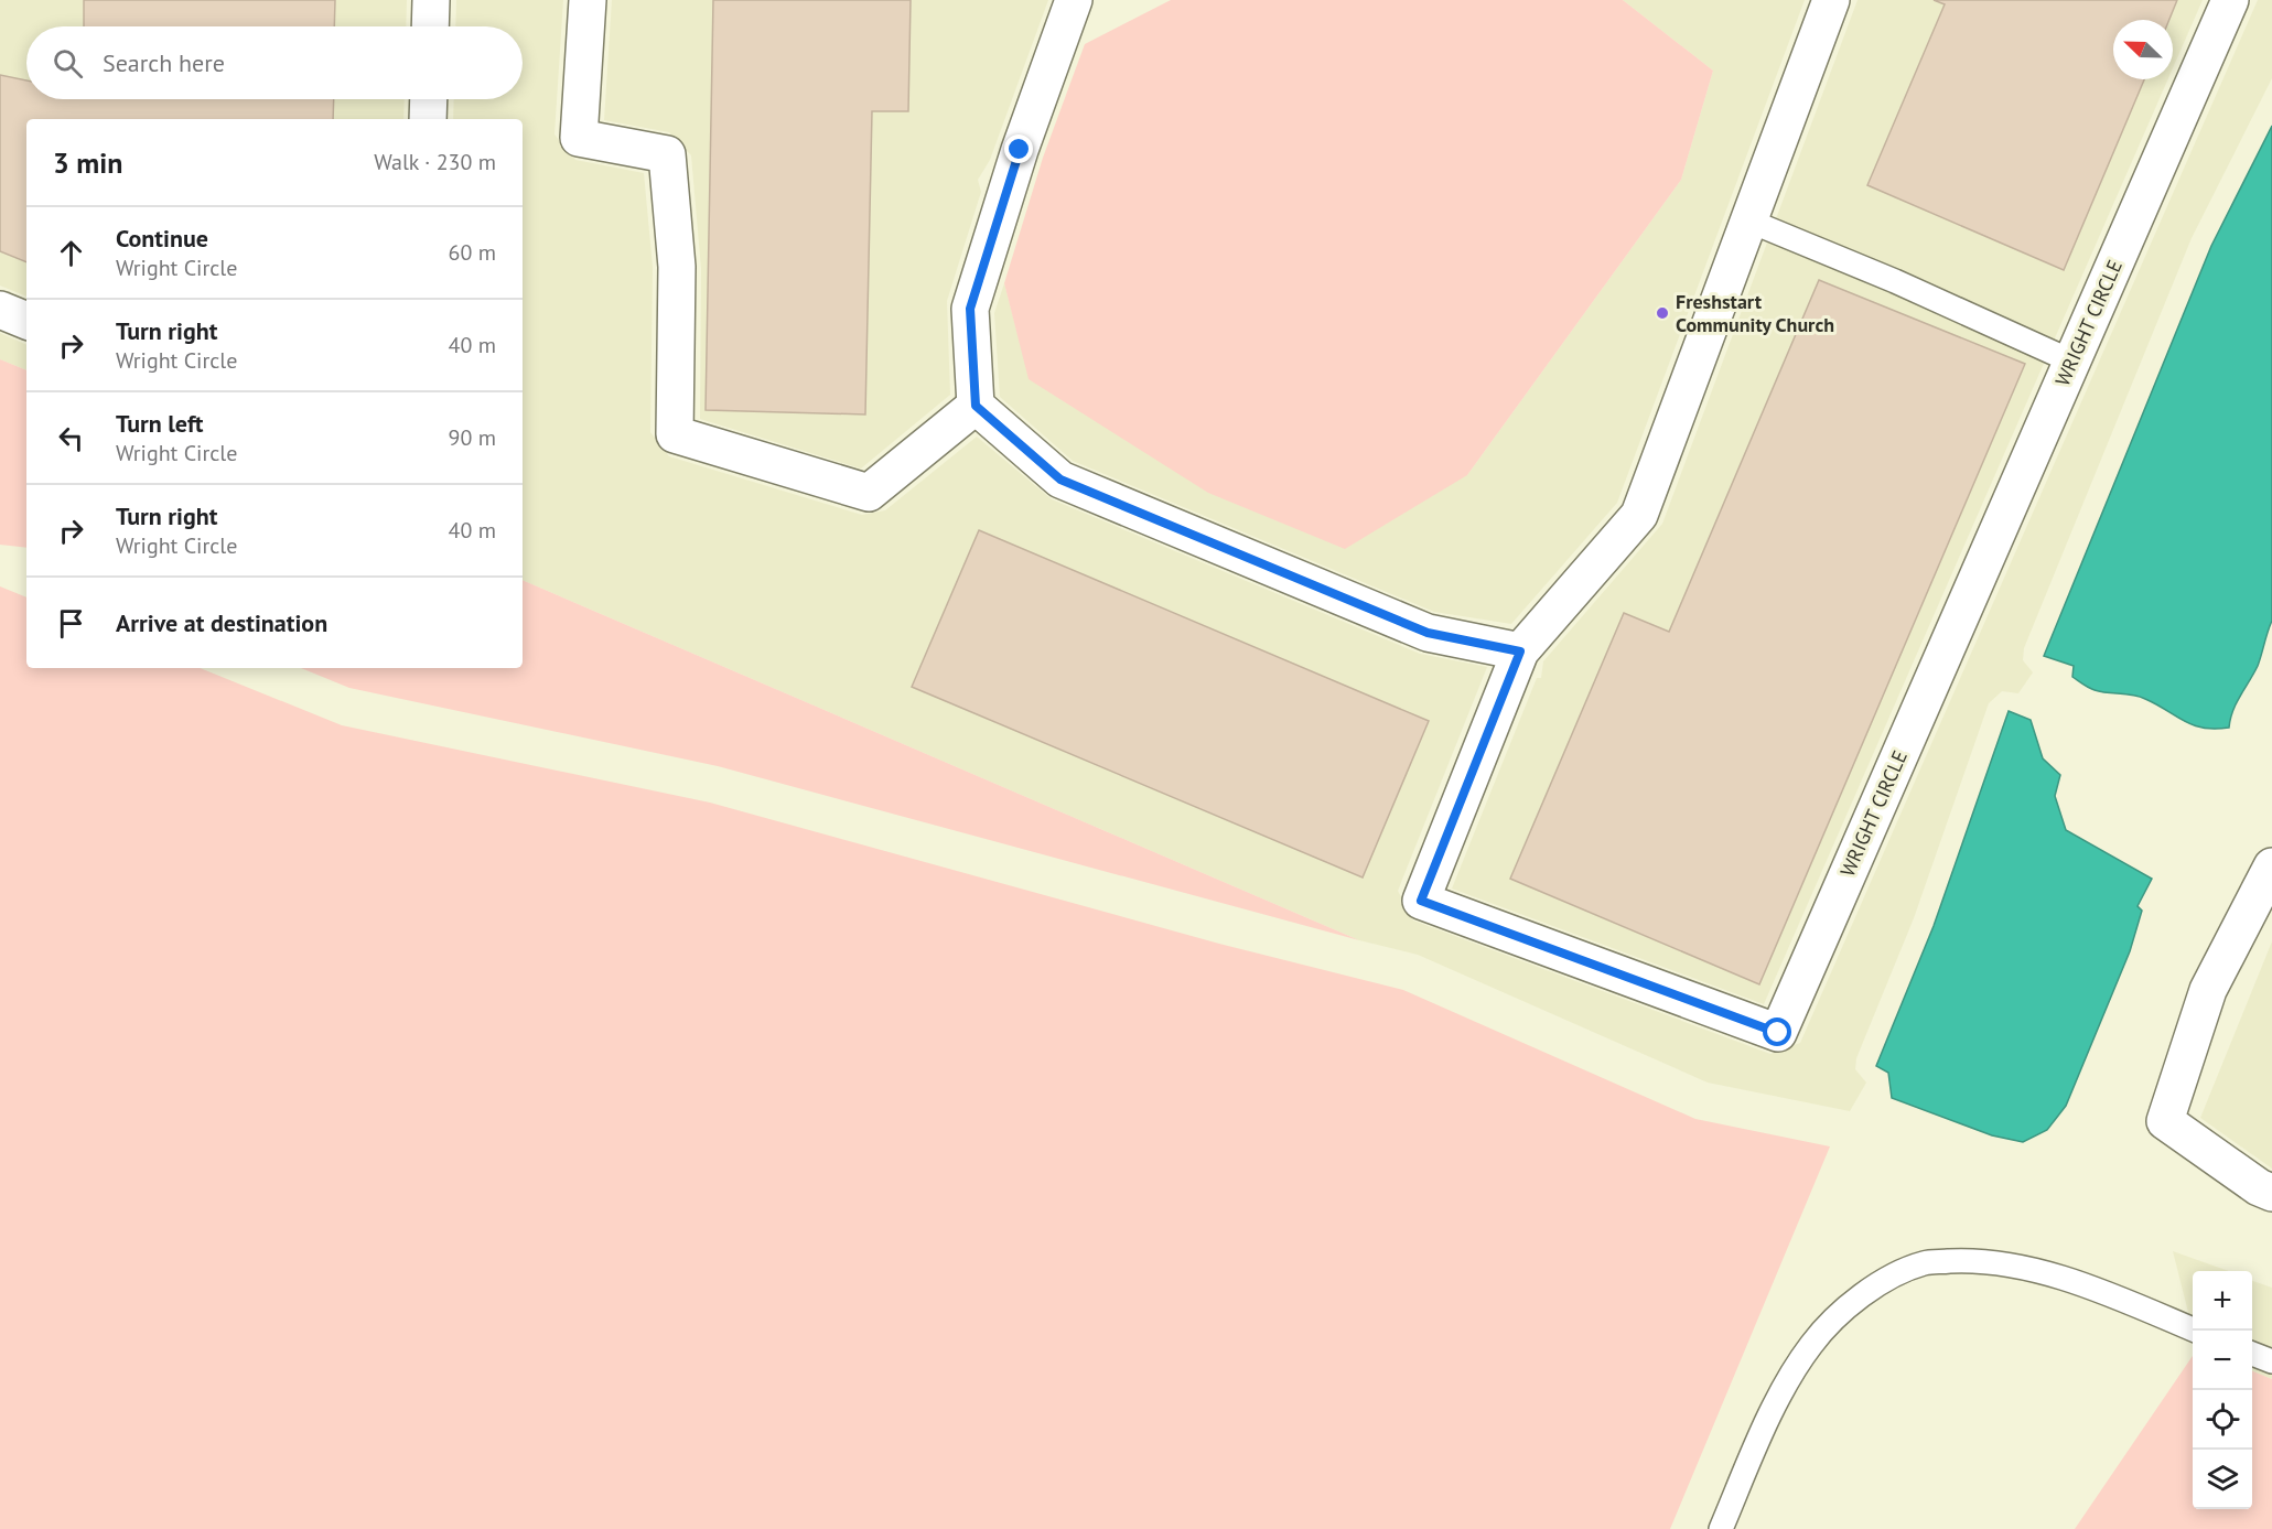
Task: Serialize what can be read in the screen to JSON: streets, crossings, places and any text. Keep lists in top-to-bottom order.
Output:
{
  "streets": {
    "street": ["WRIGHT CIRCLE"]
  },
  "places": ["Freshstart Community Church"],
  "north": "top left",
  "page": {
    "search": "Search here",
    "heading": ["3 min", "Walk · 230 m"],
    "list": [
      ["Continue", "Wright Circle", "60 m"],
      ["Turn right", "Wright Circle", "40 m"],
      ["Turn left", "Wright Circle", "90 m"],
      ["Turn right", "Wright Circle", "40 m"],
      "Arrive at destination"
    ],
    "map_buttons": ["+", "−"]
  }
}
